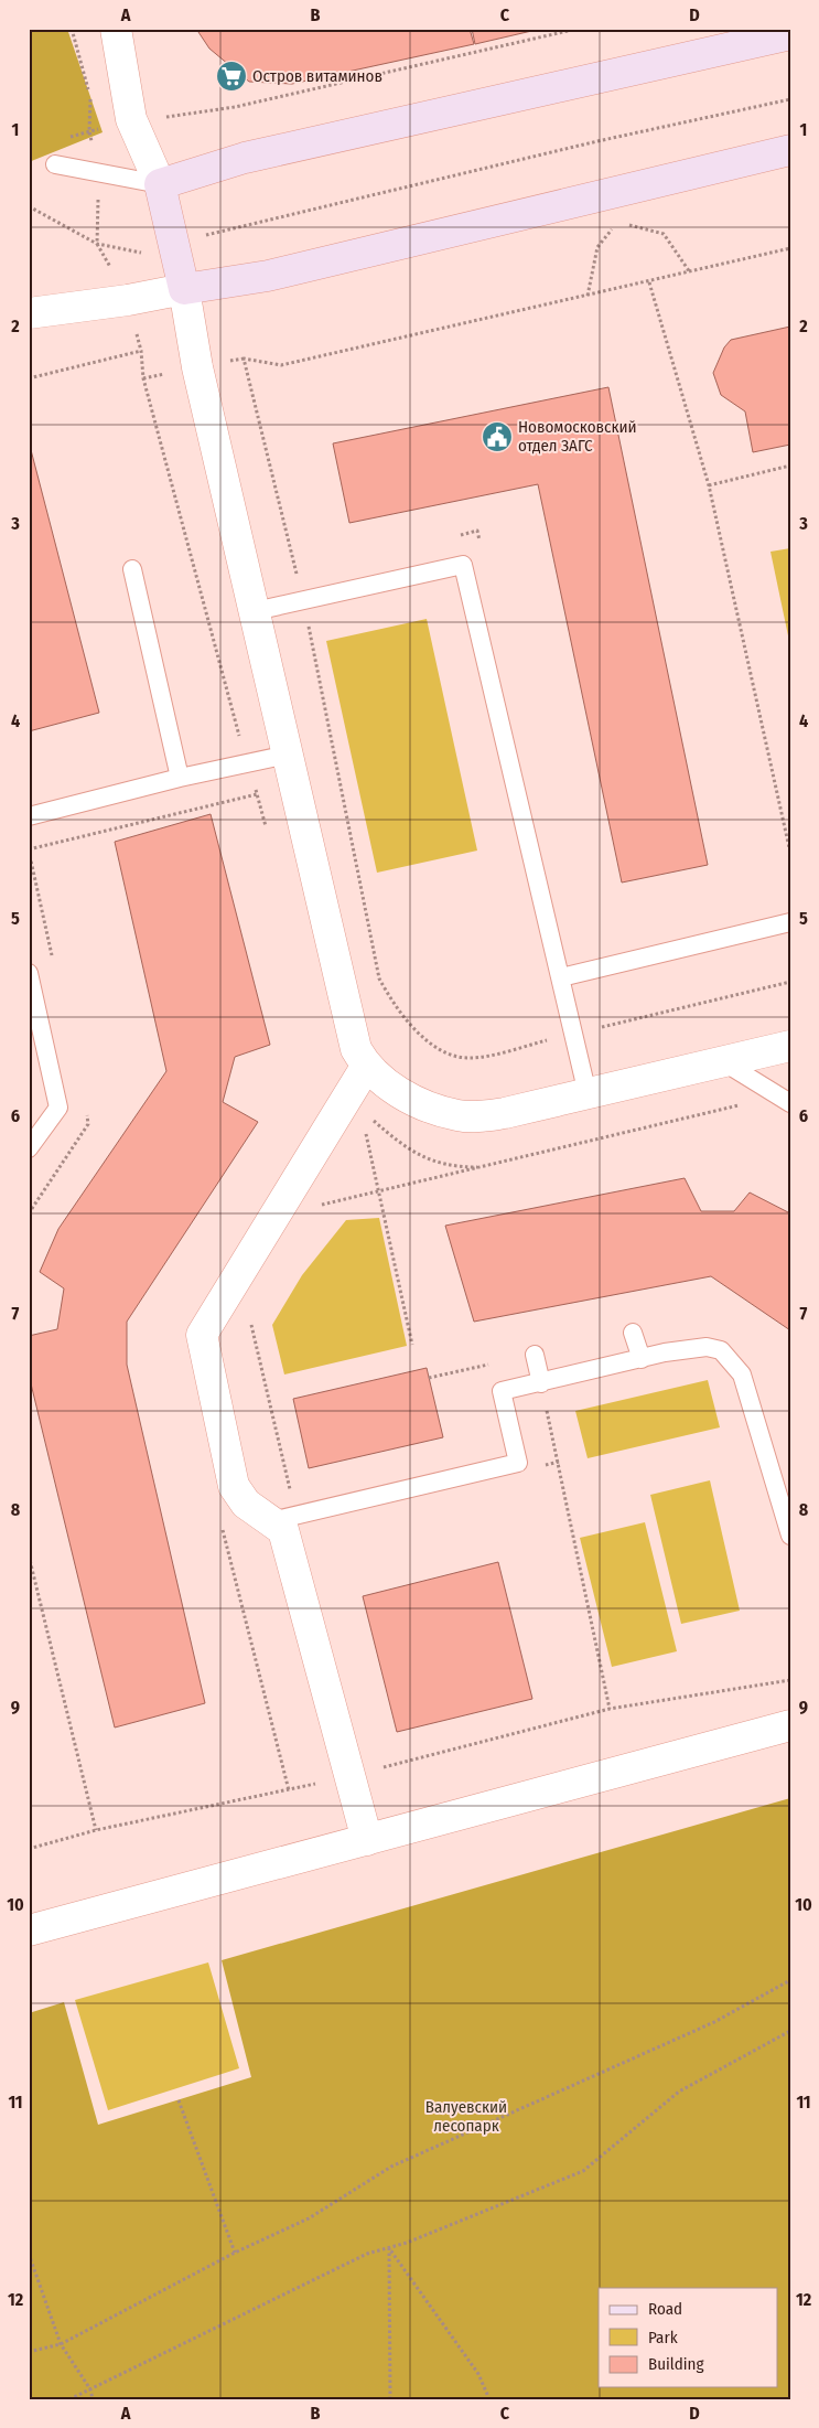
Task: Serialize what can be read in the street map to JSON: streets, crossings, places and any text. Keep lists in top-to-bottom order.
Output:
{
  "parks": ["Валуевский лесопарк"],
  "places": {
    "supermarket": ["Остров витаминов"],
    "public building": ["Новомосковский отдел ЗАГС"]
  },
  "legend": ["Road", "Park", "Building"],
  "grid": {
    "columns": [
      "A",
      "B",
      "C",
      "D"
    ],
    "rows": [
      "1",
      "2",
      "3",
      "4",
      "5",
      "6",
      "7",
      "8",
      "9",
      "10",
      "11",
      "12"
    ]
  }
}
